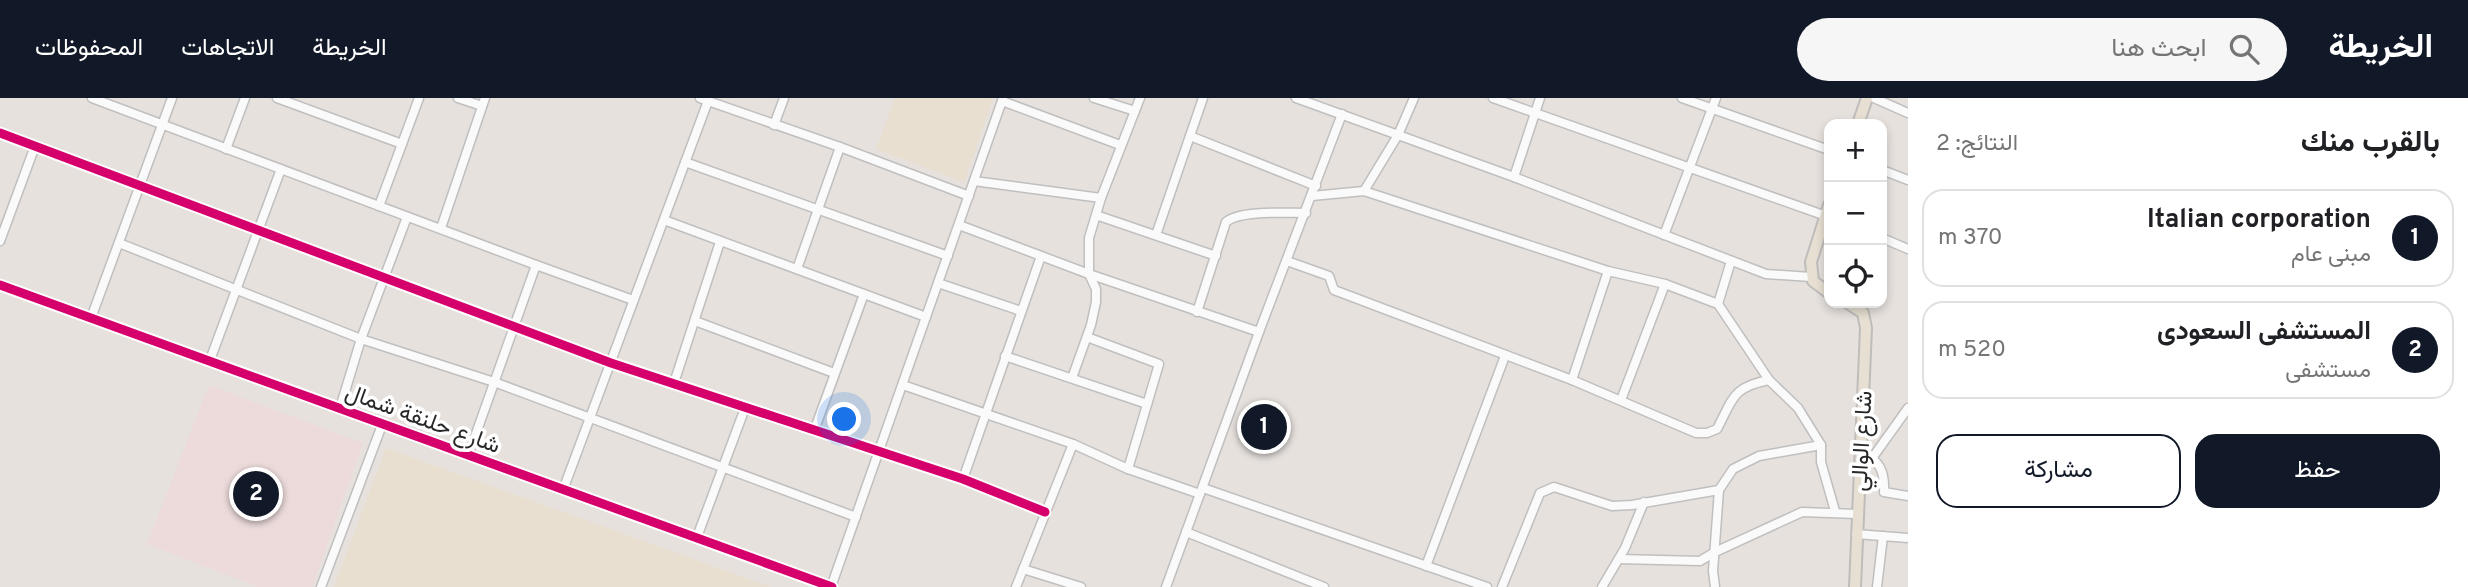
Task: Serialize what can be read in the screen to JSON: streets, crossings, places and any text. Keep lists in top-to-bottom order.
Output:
{
  "streets": {
    "main road": ["شارع الوالي"],
    "street": ["شارع حلنقة شمال"]
  },
  "page": {
    "header": "الخريطة",
    "search": "ابحث هنا",
    "nav": ["الخريطة", "الاتجاهات", "المحفوظات"],
    "heading": ["بالقرب منك", "النتائج: 2"],
    "map_buttons": ["+", "−"],
    "list": [
      {
        "mark": "1",
        "name": "Italian corporation",
        "note": "مبنى عام",
        "value": "370 m"
      },
      {
        "mark": "2",
        "name": "المستشفى السعودى",
        "note": "مستشفى",
        "value": "520 m"
      }
    ],
    "pins": ["1", "2"],
    "buttons": ["حفظ", "مشاركة"]
  }
}
